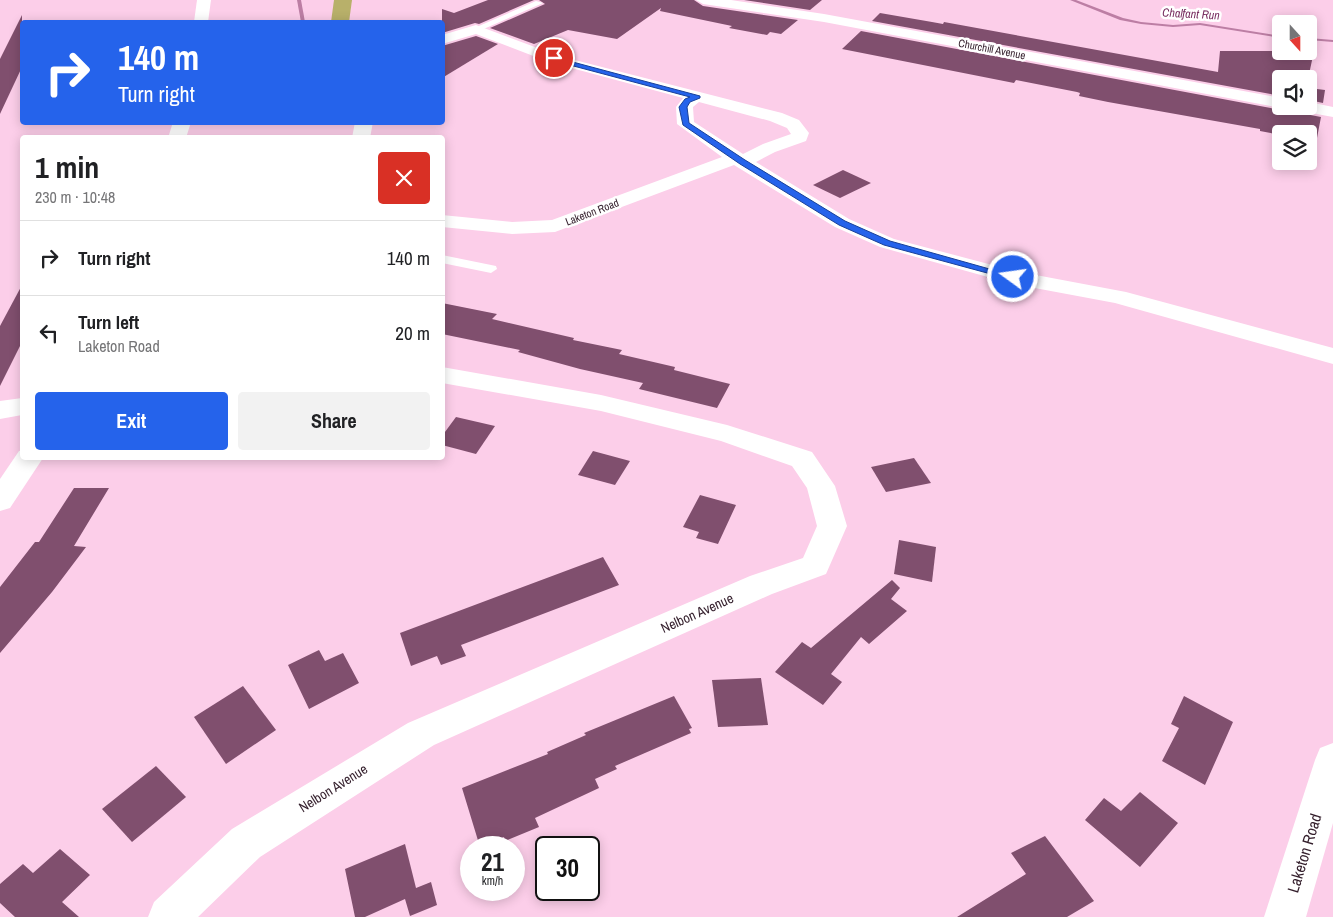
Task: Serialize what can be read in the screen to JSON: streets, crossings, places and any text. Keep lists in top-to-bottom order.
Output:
{
  "streets": {
    "street": ["Churchill Avenue", "Laketon Road", "Nelbon Avenue"]
  },
  "water": ["Chalfant Run"],
  "north": "bottom",
  "page": {
    "turn": ["140 m", "Turn right"],
    "heading": ["1 min", "230 m · 10:48"],
    "list": [
      {
        "name": "Turn right",
        "value": "140 m"
      },
      {
        "name": "Turn left",
        "note": "Laketon Road",
        "value": "20 m"
      }
    ],
    "buttons": ["Exit", "Share"],
    "speed": "21 km/h",
    "limit": "30"
  }
}
